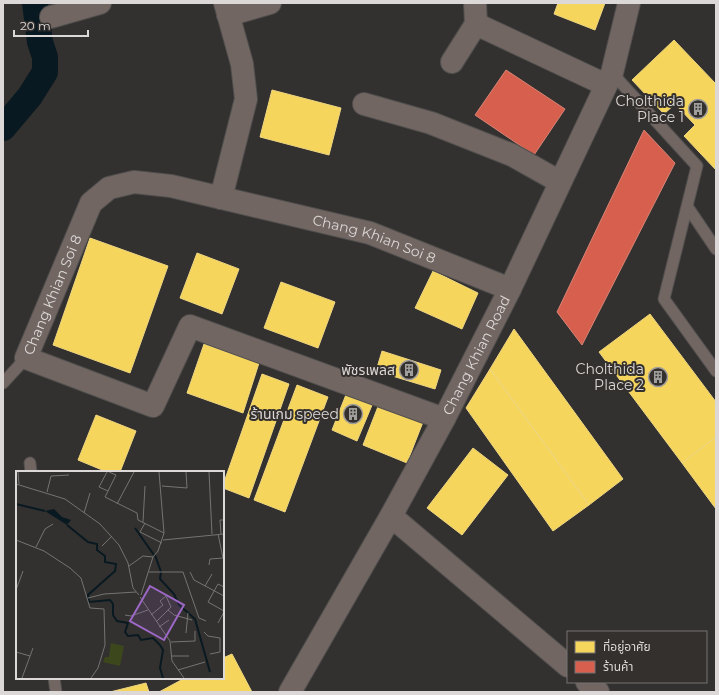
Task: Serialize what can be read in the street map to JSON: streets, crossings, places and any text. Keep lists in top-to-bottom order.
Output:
{
  "streets": {
    "street": ["Chang Khian Soi 8", "Chang Khian Road"]
  },
  "crossings": [
    ["Chang Khian Soi 8", "Chang Khian Road"]
  ],
  "places": {
    "building": [
      "Cholthida Place 1",
      "พัชรเพลส",
      "Cholthida Place 2",
      "ร้านเกม speed"
    ]
  },
  "legend": ["ที่อยู่อาศัย", "ร้านค้า"],
  "scale_bar": "20 m"
}
